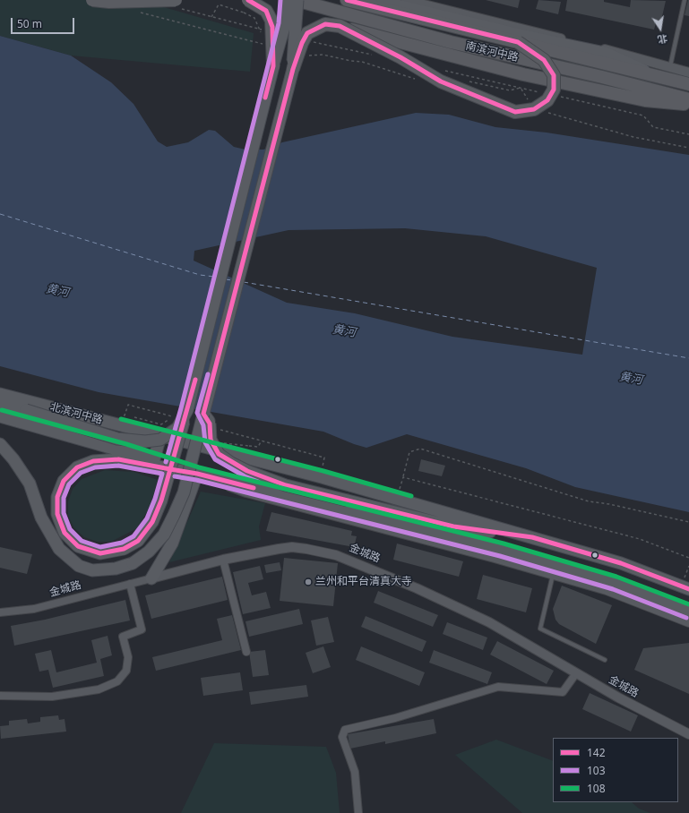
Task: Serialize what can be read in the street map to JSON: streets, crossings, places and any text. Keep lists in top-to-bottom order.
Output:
{
  "streets": {
    "highway": ["南滨河中路"],
    "main road": ["北滨河中路"],
    "street": ["金城路"]
  },
  "water": ["黄河"],
  "places": ["兰州和平台清真大寺"],
  "lines": ["transit line 142", "transit line 103", "transit line 108"],
  "legend": ["142", "103", "108"],
  "scale_bar": "50 m",
  "north": "bottom"
}
